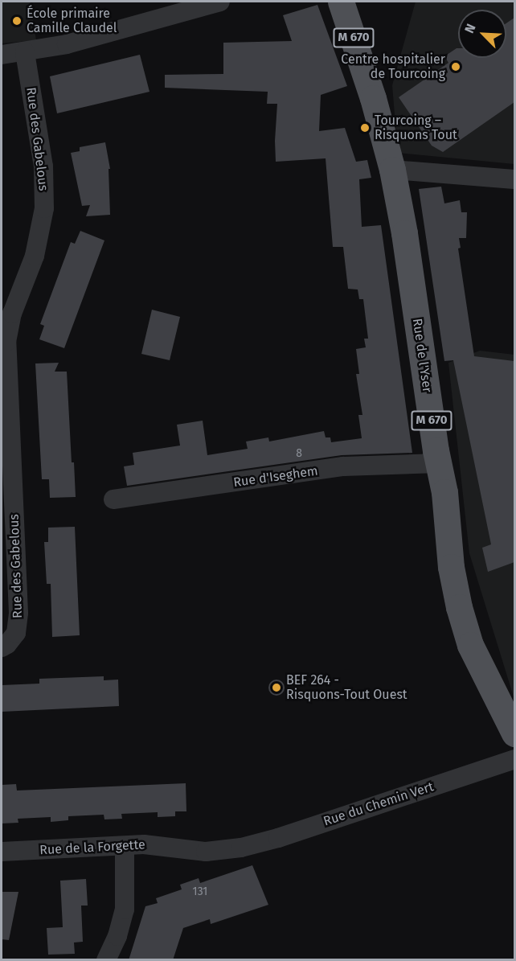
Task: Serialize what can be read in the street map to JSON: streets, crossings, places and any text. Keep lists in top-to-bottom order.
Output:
{
  "streets": {
    "main road": ["M 670", "Rue de l'Yser"],
    "street": [
      "Rue des Gabelous",
      "Rue d'Iseghem",
      "Rue du Chemin Vert",
      "Rue de la Forgette"
    ]
  },
  "crossings": [
    ["Rue de l'Yser", "Rue d'Iseghem"],
    ["Rue du Chemin Vert", "Rue de la Forgette"]
  ],
  "places": [
    "École primaire Camille Claudel",
    "Centre hospitalier de Tourcoing",
    "Tourcoing – Risquons Tout",
    "BEF 264 - Risquons-Tout Ouest"
  ],
  "house_numbers": ["8", "131"],
  "north": "top left"
}
